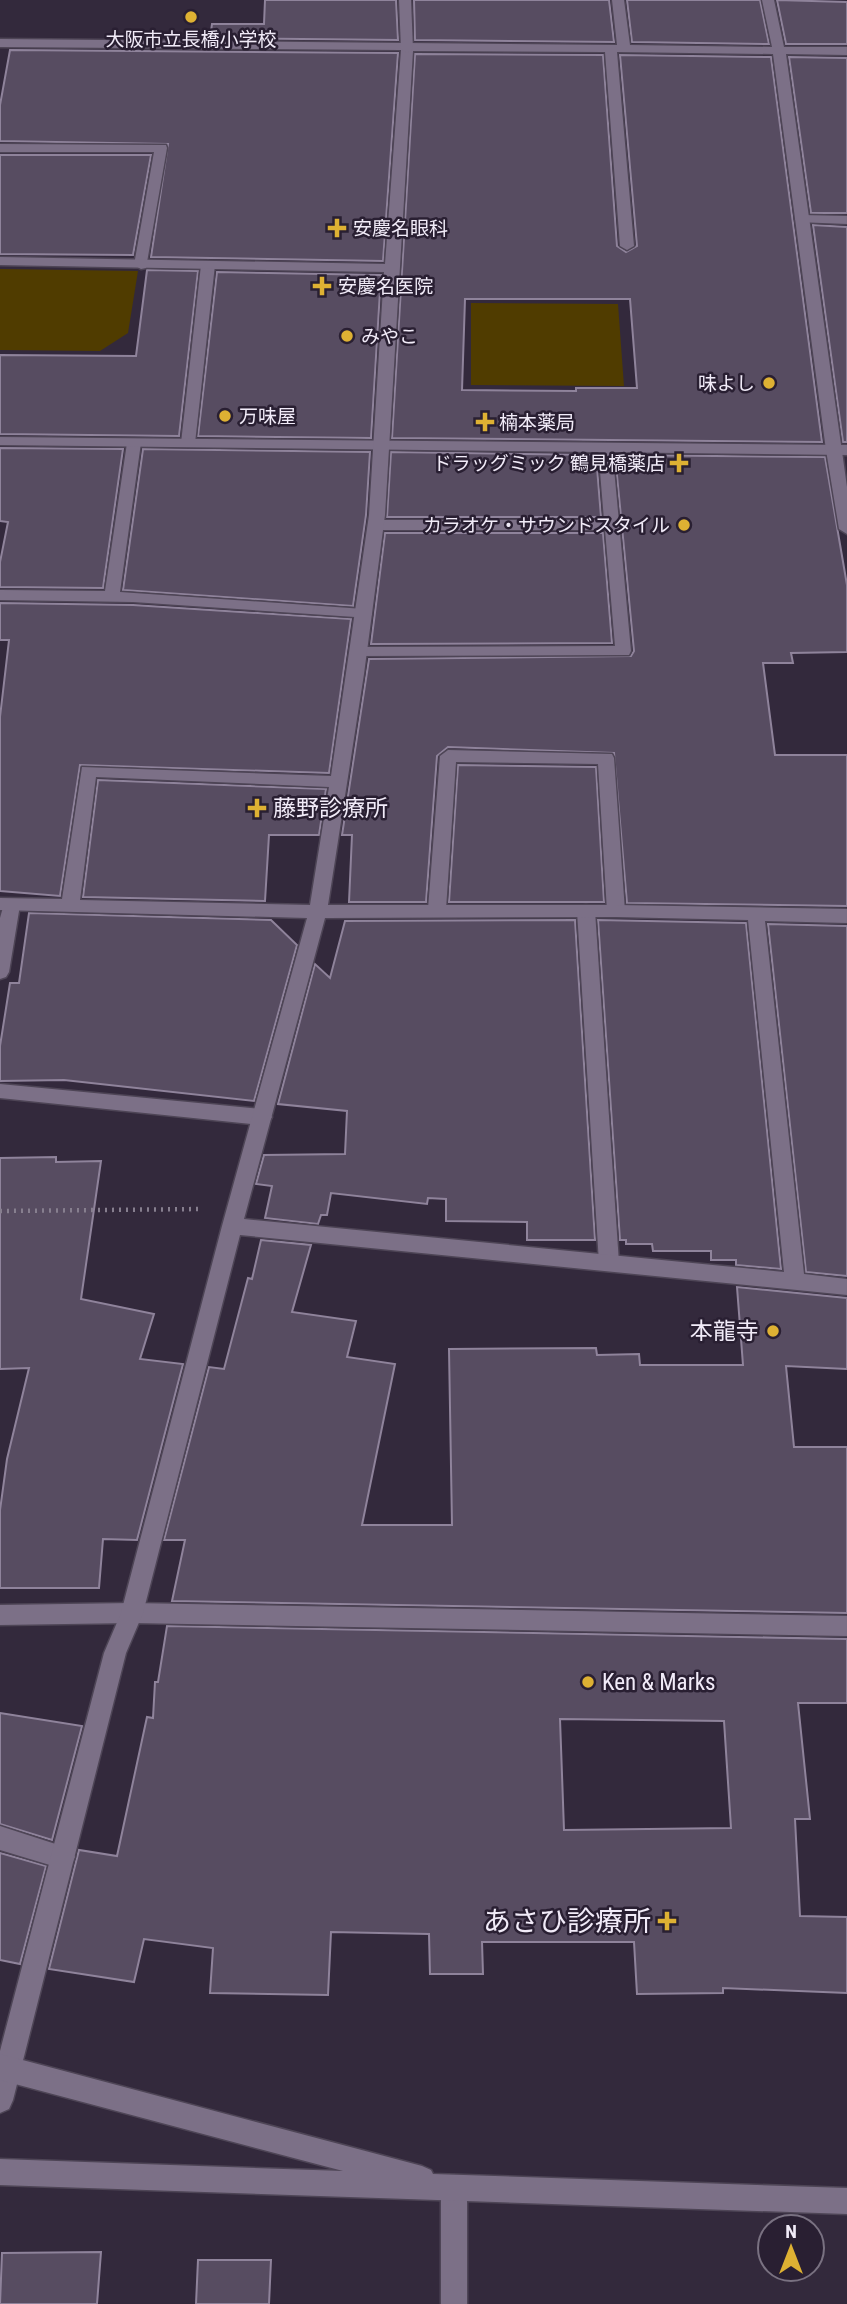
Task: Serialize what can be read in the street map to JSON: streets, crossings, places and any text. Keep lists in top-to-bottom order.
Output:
{
  "places": {
    "other": [
      "大阪市立長橋小学校",
      "みやこ",
      "味よし",
      "万味屋",
      "カラオケ・サウンドスタイル",
      "本龍寺",
      "Ken & Marks"
    ],
    "health": [
      "安慶名眼科",
      "安慶名医院",
      "楠本薬局",
      "ドラッグミック 鶴見橋薬店",
      "藤野診療所",
      "あさひ診療所"
    ]
  },
  "north": "top"
}
